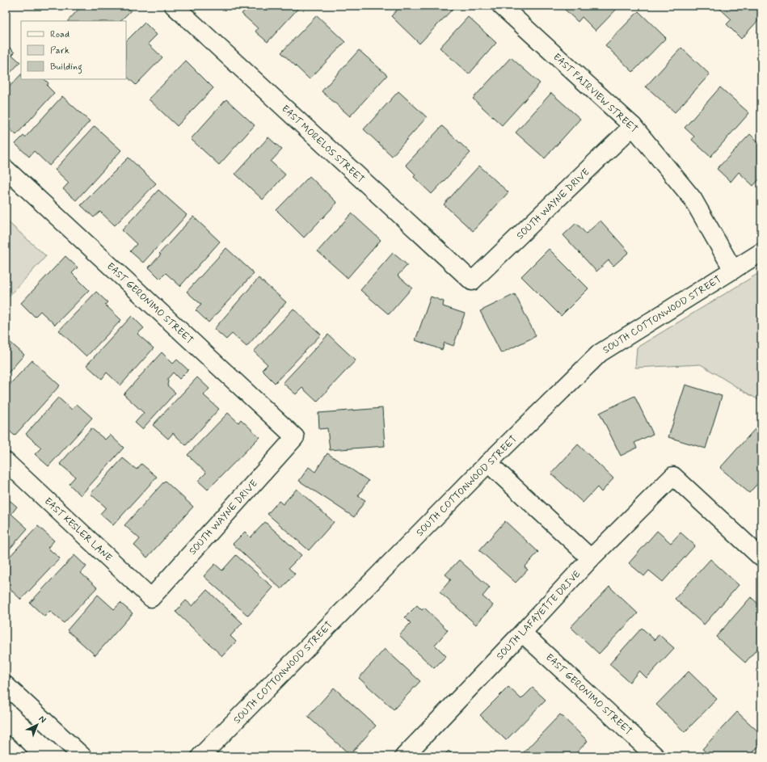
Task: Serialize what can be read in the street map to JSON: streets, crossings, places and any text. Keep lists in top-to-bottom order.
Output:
{
  "streets": {
    "street": [
      "EAST FAIRVIEW STREET",
      "EAST MORELOS STREET",
      "SOUTH WAYNE DRIVE",
      "EAST GERONIMO STREET",
      "SOUTH COTTONWOOD STREET",
      "EAST KESLER LANE",
      "SOUTH LAFAYETTE DRIVE"
    ]
  },
  "crossings": [
    ["EAST FAIRVIEW STREET", "SOUTH WAYNE DRIVE"],
    ["EAST FAIRVIEW STREET", "SOUTH COTTONWOOD STREET"],
    ["EAST MORELOS STREET", "SOUTH WAYNE DRIVE"],
    ["SOUTH WAYNE DRIVE", "EAST GERONIMO STREET"],
    ["SOUTH WAYNE DRIVE", "EAST KESLER LANE"],
    ["EAST GERONIMO STREET", "SOUTH LAFAYETTE DRIVE"]
  ],
  "legend": ["Road", "Park", "Building"],
  "north": "top right"
}
